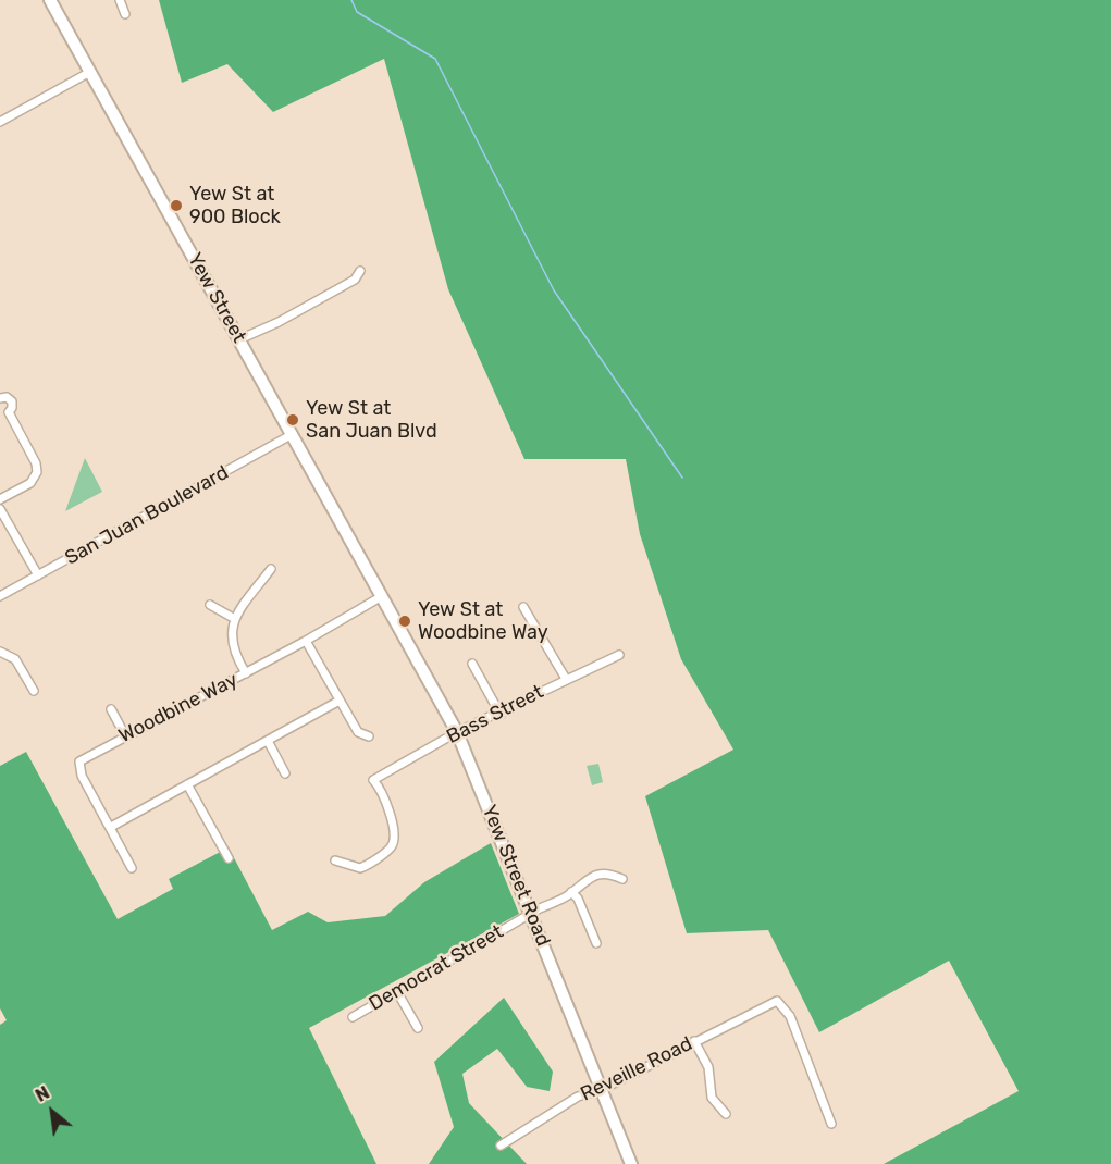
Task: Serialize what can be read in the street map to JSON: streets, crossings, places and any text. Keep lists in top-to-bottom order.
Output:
{
  "streets": {
    "street": [
      "Yew Street",
      "San Juan Boulevard",
      "Woodbine Way",
      "Bass Street",
      "Yew Street Road",
      "Democrat Street",
      "Reveille Road"
    ]
  },
  "crossings": [
    ["Yew Street", "San Juan Boulevard"],
    ["Yew Street", "Woodbine Way"],
    ["Yew Street", "Yew Street Road"],
    ["Woodbine Way", "Yew Street Road"],
    ["Bass Street", "Yew Street Road"],
    ["Yew Street Road", "Democrat Street"],
    ["Yew Street Road", "Reveille Road"]
  ],
  "places": ["Yew St at 900 Block", "Yew St at San Juan Blvd", "Yew St at Woodbine Way"],
  "north": "top left"
}
